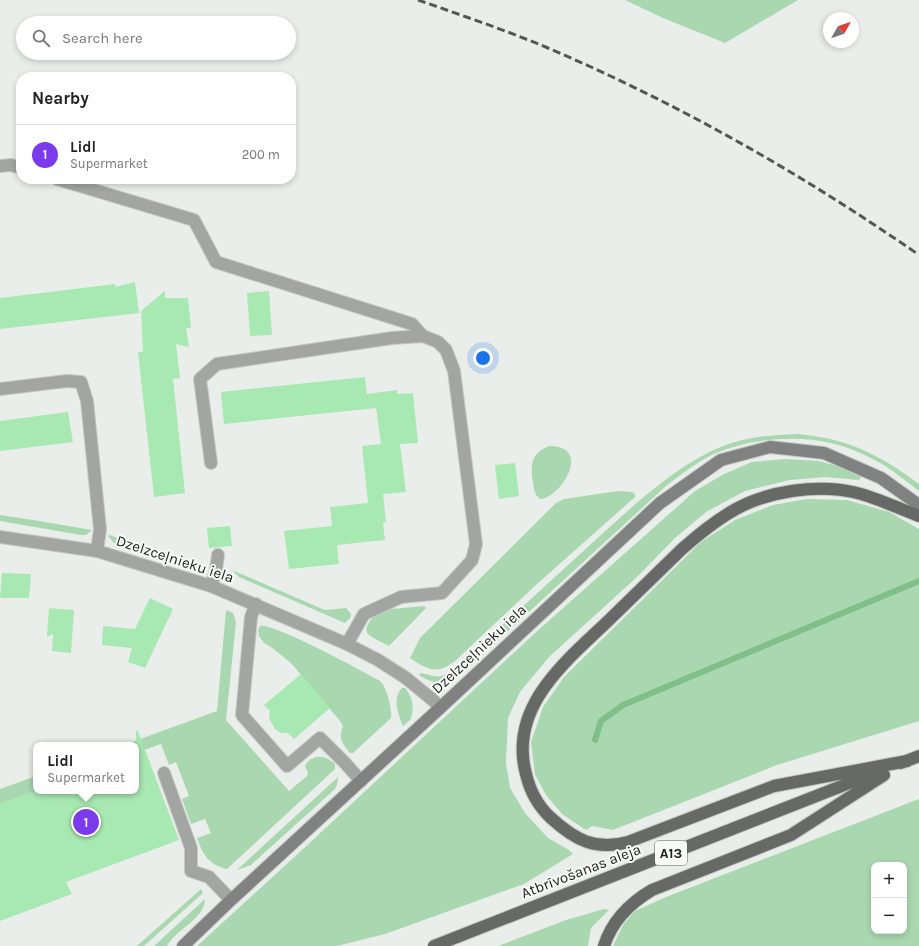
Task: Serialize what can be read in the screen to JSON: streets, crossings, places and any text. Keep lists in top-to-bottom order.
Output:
{
  "streets": {
    "main road": ["Dzelzceļnieku iela", "A13", "Atbrīvošanas aleja"]
  },
  "north": "top right",
  "page": {
    "search": "Search here",
    "heading": "Nearby",
    "list": [
      {
        "mark": "1",
        "name": "Lidl",
        "note": "Supermarket",
        "value": "200 m"
      }
    ],
    "popup": ["Lidl", "Supermarket"],
    "pins": "1",
    "map_buttons": ["+", "−"]
  }
}
